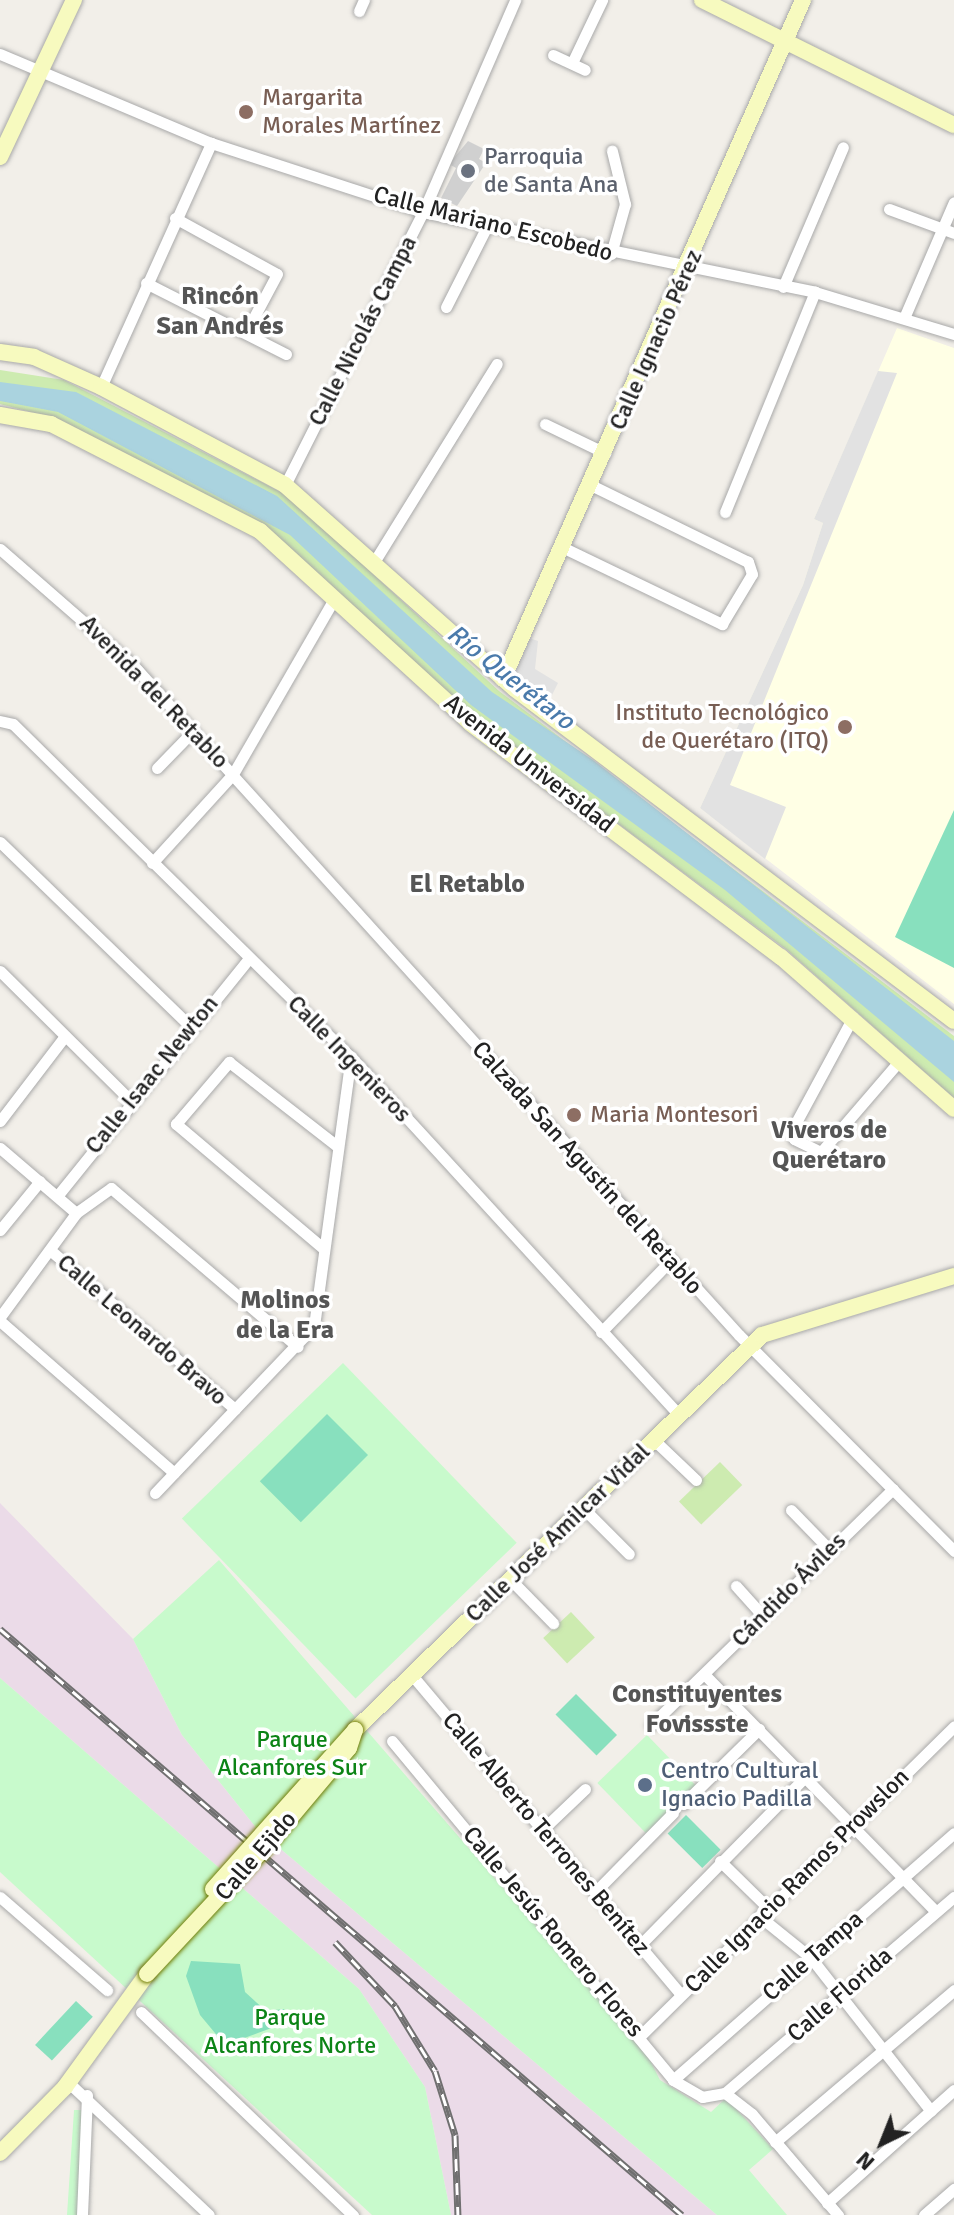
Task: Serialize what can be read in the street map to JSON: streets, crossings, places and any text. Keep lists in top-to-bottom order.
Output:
{
  "streets": {
    "main road": [
      "Calle Ignacio Pérez",
      "Avenida Universidad",
      "Calle José Amilcar Vidal",
      "Calle Ejido"
    ],
    "street": [
      "Calle Mariano Escobedo",
      "Calle Nicolás Campa",
      "Avenida del Retablo",
      "Calle Ingenieros",
      "Calle Isaac Newton",
      "Calzada San Agustín del Retablo",
      "Calle Leonardo Bravo",
      "Cándido Áviles",
      "Calle Alberto Terrones Benítez",
      "Calle Ignacio Ramos Prowslon",
      "Calle Jesús Romero Flores",
      "Calle Tampa",
      "Calle Florida"
    ]
  },
  "crossings": [
    ["Calle Mariano Escobedo", "Calle Nicolás Campa"],
    ["Calle Mariano Escobedo", "Calle Ignacio Pérez"],
    ["Avenida del Retablo", "Calzada San Agustín del Retablo"],
    ["Calle Ingenieros", "Calle Isaac Newton"],
    ["Calle Ingenieros", "Calle José Amilcar Vidal"],
    ["Calzada San Agustín del Retablo", "Calle José Amilcar Vidal"],
    ["Calzada San Agustín del Retablo", "Cándido Áviles"],
    ["Calle José Amilcar Vidal", "Calle Alberto Terrones Benítez"],
    ["Calle José Amilcar Vidal", "Calle Ejido"],
    ["Calle Alberto Terrones Benítez", "Calle Ignacio Ramos Prowslon"],
    ["Calle Ignacio Ramos Prowslon", "Calle Jesús Romero Flores"],
    ["Calle Jesús Romero Flores", "Calle Tampa"],
    ["Calle Jesús Romero Flores", "Calle Florida"]
  ],
  "districts": [
    "Rincón San Andrés",
    "El Retablo",
    "Viveros de Querétaro",
    "Molinos de la Era",
    "Constituyentes Fovissste"
  ],
  "water": ["Río Querétaro"],
  "parks": ["Parque Alcanfores Sur", "Parque Alcanfores Norte"],
  "places": [
    "Margarita Morales Martínez",
    "Parroquia de Santa Ana",
    "Instituto Tecnológico de Querétaro (ITQ)",
    "Maria Montesori",
    "Centro Cultural Ignacio Padilla"
  ],
  "north": "bottom left"
}
